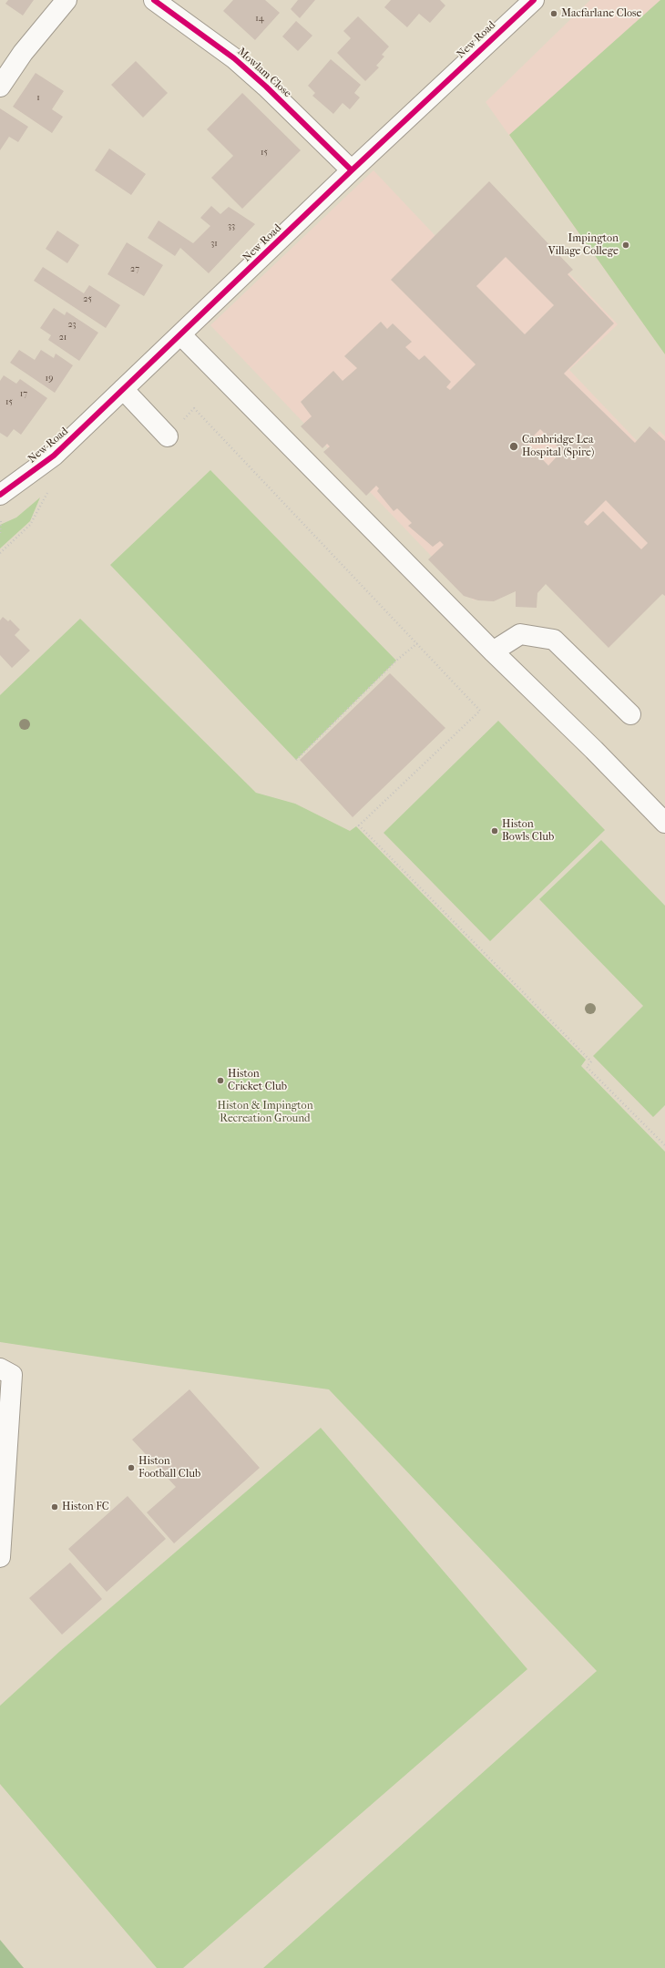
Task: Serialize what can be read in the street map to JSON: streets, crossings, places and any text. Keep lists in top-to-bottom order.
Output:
{
  "streets": {
    "street": ["New Road", "Mowlam Close"]
  },
  "crossings": [
    ["New Road", "Mowlam Close"]
  ],
  "parks": ["Histon & Impington Recreation Ground"],
  "places": [
    "Macfarlane Close",
    "Impington Village College",
    "Cambridge Lea Hospital (Spire)",
    "Histon Bowls Club",
    "Histon Cricket Club",
    "Histon Football Club",
    "Histon FC"
  ],
  "house_numbers": [
    "14",
    "1",
    "15",
    "33",
    "31",
    "27",
    "25",
    "23",
    "21",
    "19",
    "17",
    "15"
  ]
}
